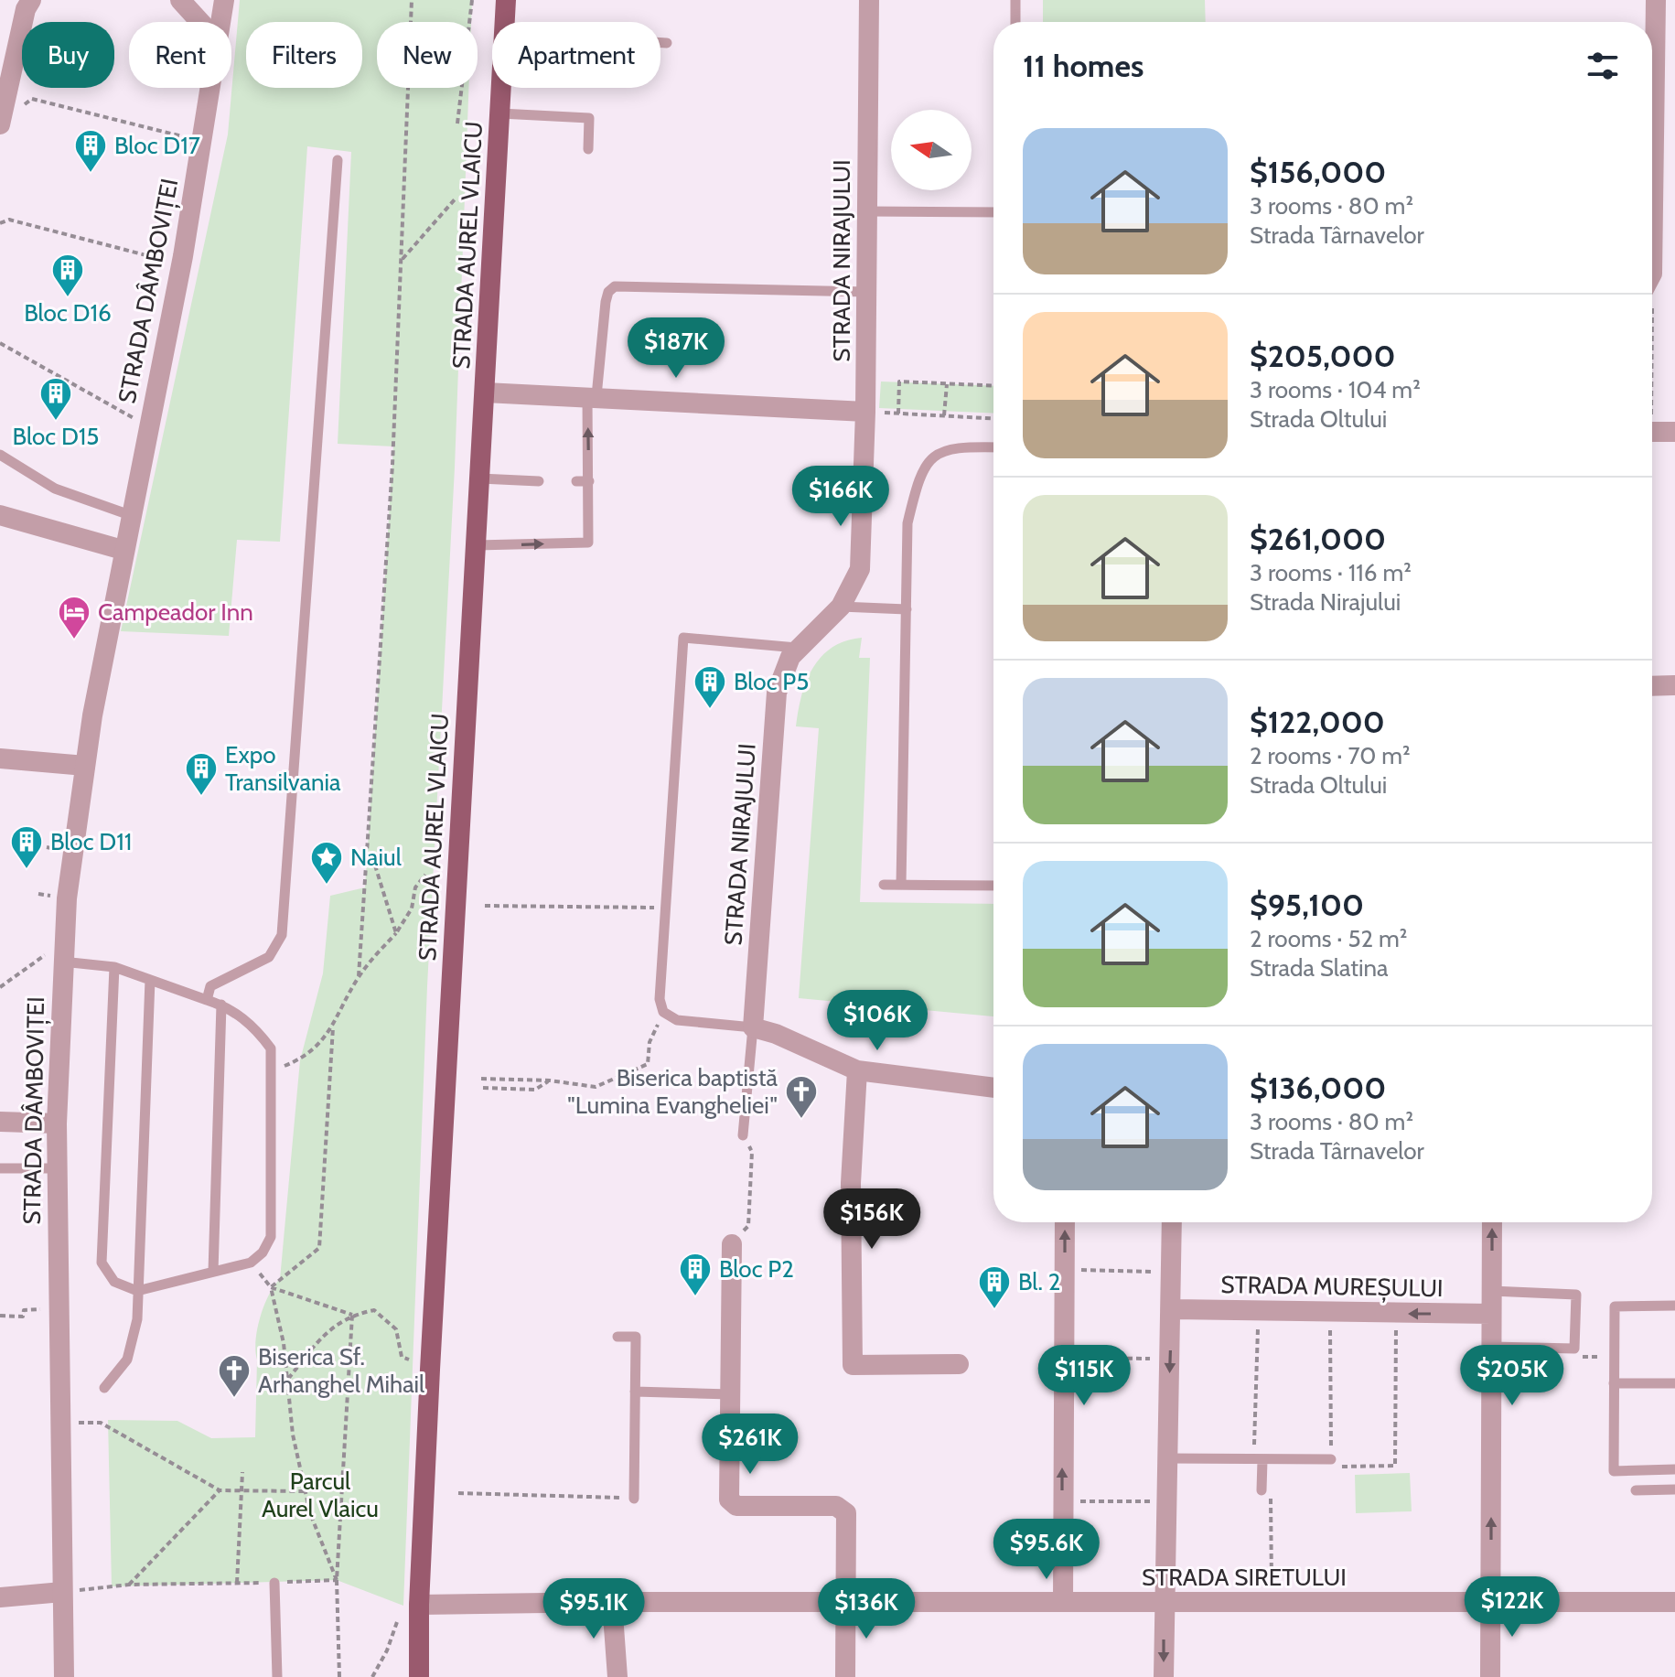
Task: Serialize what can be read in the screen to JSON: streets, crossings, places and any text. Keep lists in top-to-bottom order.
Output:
{
  "streets": {
    "main road": ["STRADA AUREL VLAICU"],
    "street": [
      "STRADA NIRAJULUI",
      "STRADA DÂMBOVIȚEI",
      "STRADA MUREȘULUI",
      "STRADA SIRETULUI"
    ]
  },
  "crossings": [
    ["STRADA AUREL VLAICU", "STRADA SIRETULUI"]
  ],
  "parks": ["Parcul Aurel Vlaicu"],
  "places": {
    "building": [
      "Bloc D17",
      "Bloc D16",
      "Bloc D15",
      "Bloc P5",
      "Expo Transilvania",
      "Bloc D11",
      "Bloc P2",
      "Bl. 2"
    ],
    "hotel": ["Campeador Inn"],
    "place": ["Naiul"],
    "church": ["Biserica baptistă \"Lumina Evangheliei\"", "Biserica Sf. Arhanghel Mihail"]
  },
  "north": "left",
  "page": {
    "chip": [
      "Buy",
      "Rent",
      "Filters",
      "New",
      "Apartment"
    ],
    "heading": "11 homes",
    "list": [
      {
        "name": "$156,000",
        "note": "3 rooms · 80 m² · Strada Târnavelor"
      },
      {
        "name": "$205,000",
        "note": "3 rooms · 104 m² · Strada Oltului"
      },
      {
        "name": "$261,000",
        "note": "3 rooms · 116 m² · Strada Nirajului"
      },
      {
        "name": "$122,000",
        "note": "2 rooms · 70 m² · Strada Oltului"
      },
      {
        "name": "$95,100",
        "note": "2 rooms · 52 m² · Strada Slatina"
      },
      {
        "name": "$136,000",
        "note": "3 rooms · 80 m² · Strada Târnavelor"
      }
    ],
    "price": [
      "$187K",
      "$166K",
      "$106K",
      "$156K",
      "$115K",
      "$205K",
      "$261K",
      "$95.6K",
      "$122K",
      "$95.1K",
      "$136K"
    ]
  }
}
